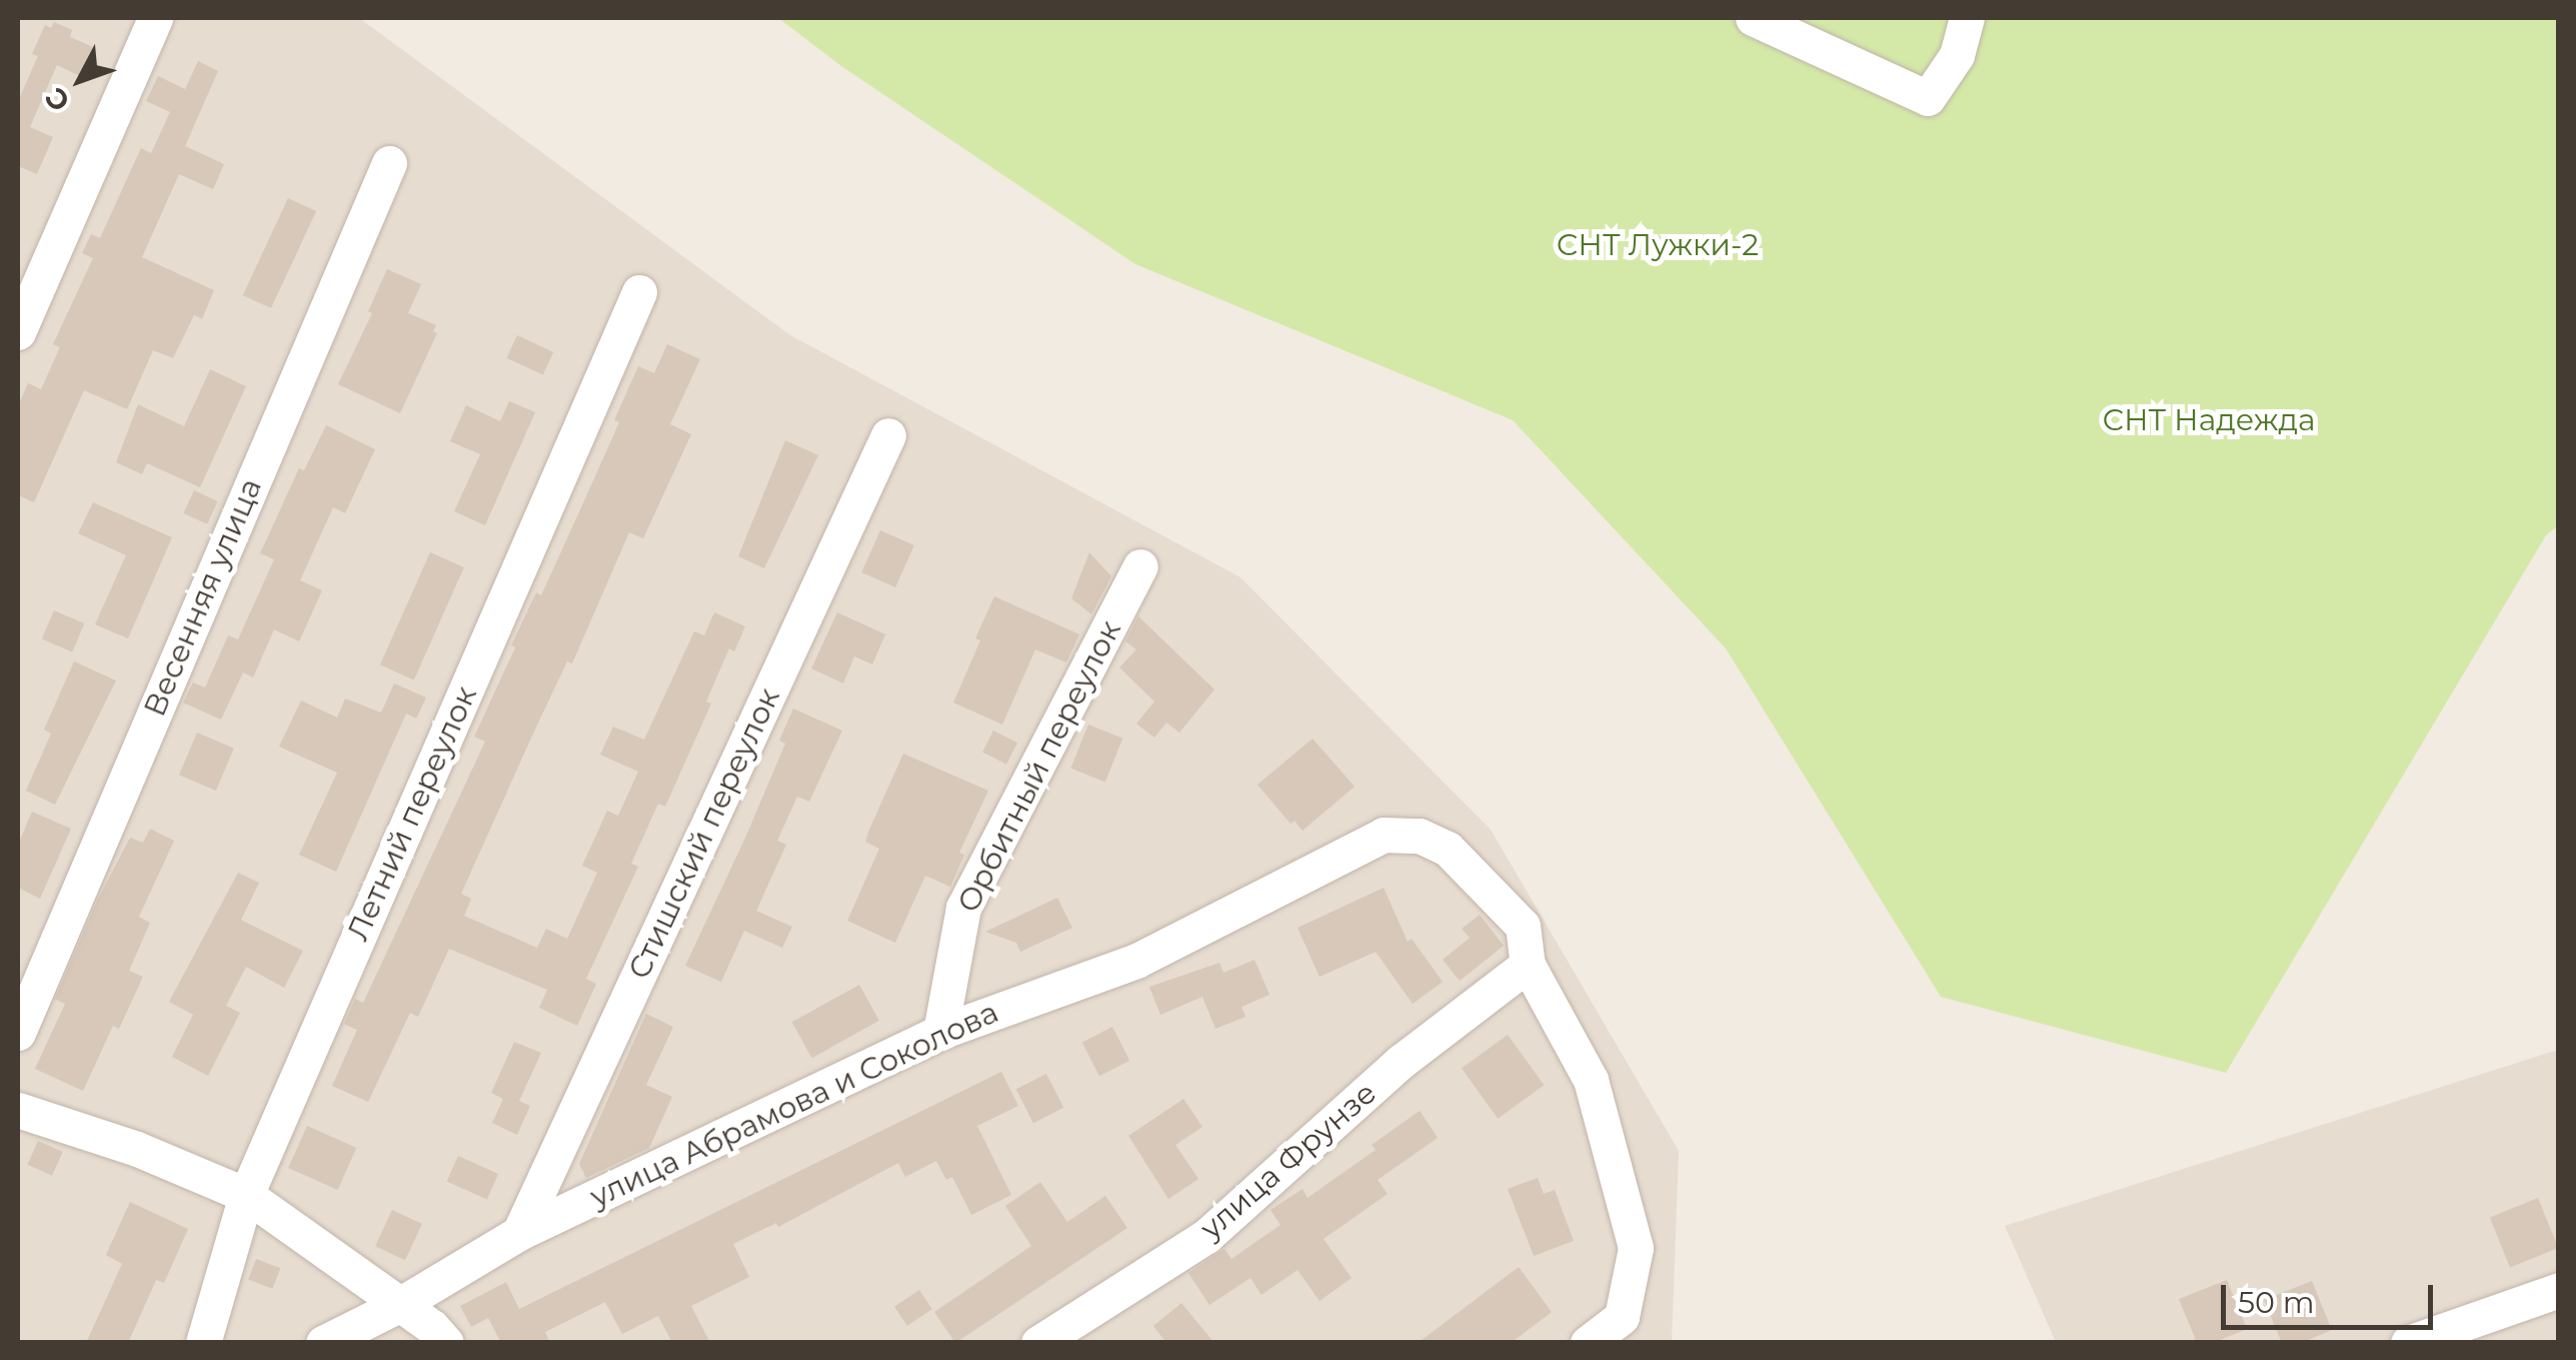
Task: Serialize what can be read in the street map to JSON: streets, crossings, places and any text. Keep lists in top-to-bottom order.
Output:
{
  "streets": {
    "street": [
      "Весенняя улица",
      "Орбитный переулок",
      "Летний переулок",
      "Стишский переулок",
      "улица Абрамова и Соколова",
      "улица Фрунзе"
    ]
  },
  "crossings": [
    ["Орбитный переулок", "улица Абрамова и Соколова"],
    ["Стишский переулок", "улица Абрамова и Соколова"],
    ["улица Абрамова и Соколова", "улица Фрунзе"]
  ],
  "parks": ["СНТ Лужки-2", "СНТ Надежда"],
  "scale_bar": "50 m",
  "north": "bottom left"
}
